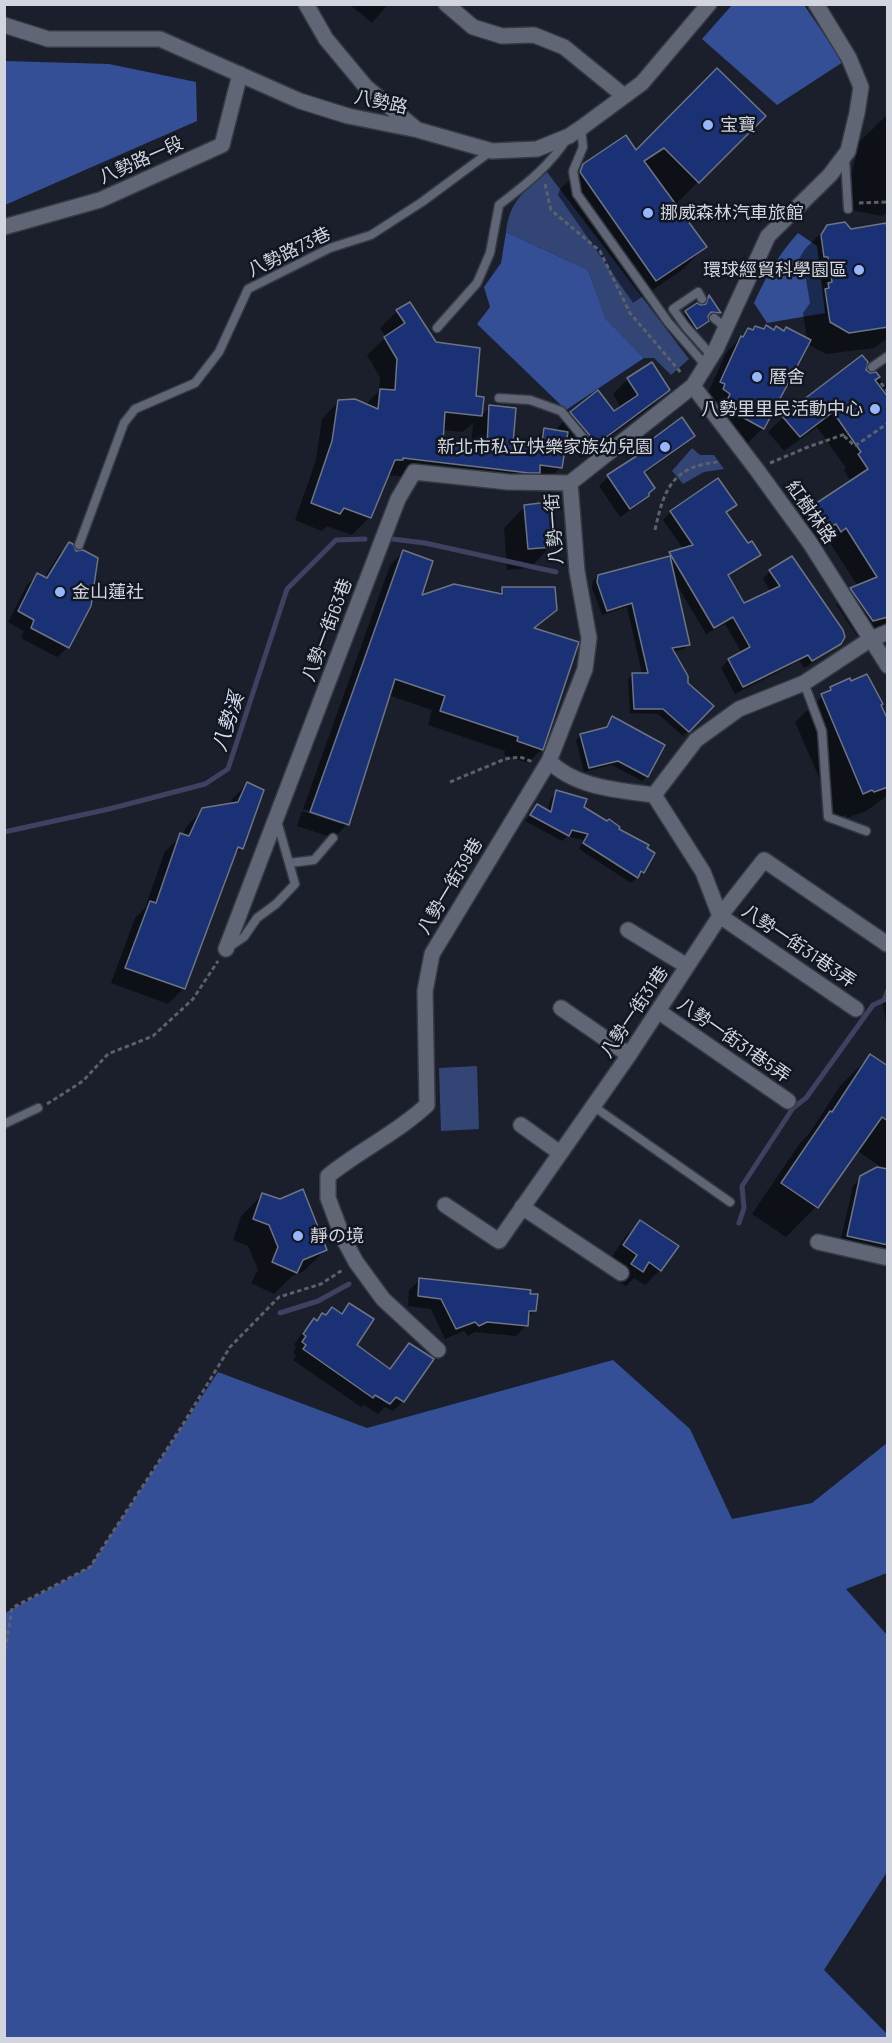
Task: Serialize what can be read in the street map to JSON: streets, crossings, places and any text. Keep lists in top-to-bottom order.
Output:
{
  "streets": {
    "street": [
      "八勢路",
      "八勢路一段",
      "紅樹林路",
      "八勢一街",
      "八勢一街63巷",
      "八勢一街39巷",
      "八勢一街31巷3弄",
      "八勢一街31巷",
      "八勢一街31巷5弄"
    ],
    "lane": ["八勢路73巷"]
  },
  "crossings": [
    ["八勢路", "八勢路一段"],
    ["八勢路", "八勢路73巷"],
    ["紅樹林路", "八勢一街"],
    ["八勢一街", "八勢一街63巷"],
    ["八勢一街", "八勢一街39巷"],
    ["八勢一街31巷3弄", "八勢一街31巷"],
    ["八勢一街31巷", "八勢一街31巷5弄"]
  ],
  "water": ["八勢溪"],
  "places": [
    "宝寶",
    "挪威森林汽車旅館",
    "環球經貿科學園區",
    "曆舍",
    "八勢里里民活動中心",
    "新北市私立快樂家族幼兒園",
    "金山蓮社",
    "靜の境"
  ]
}
